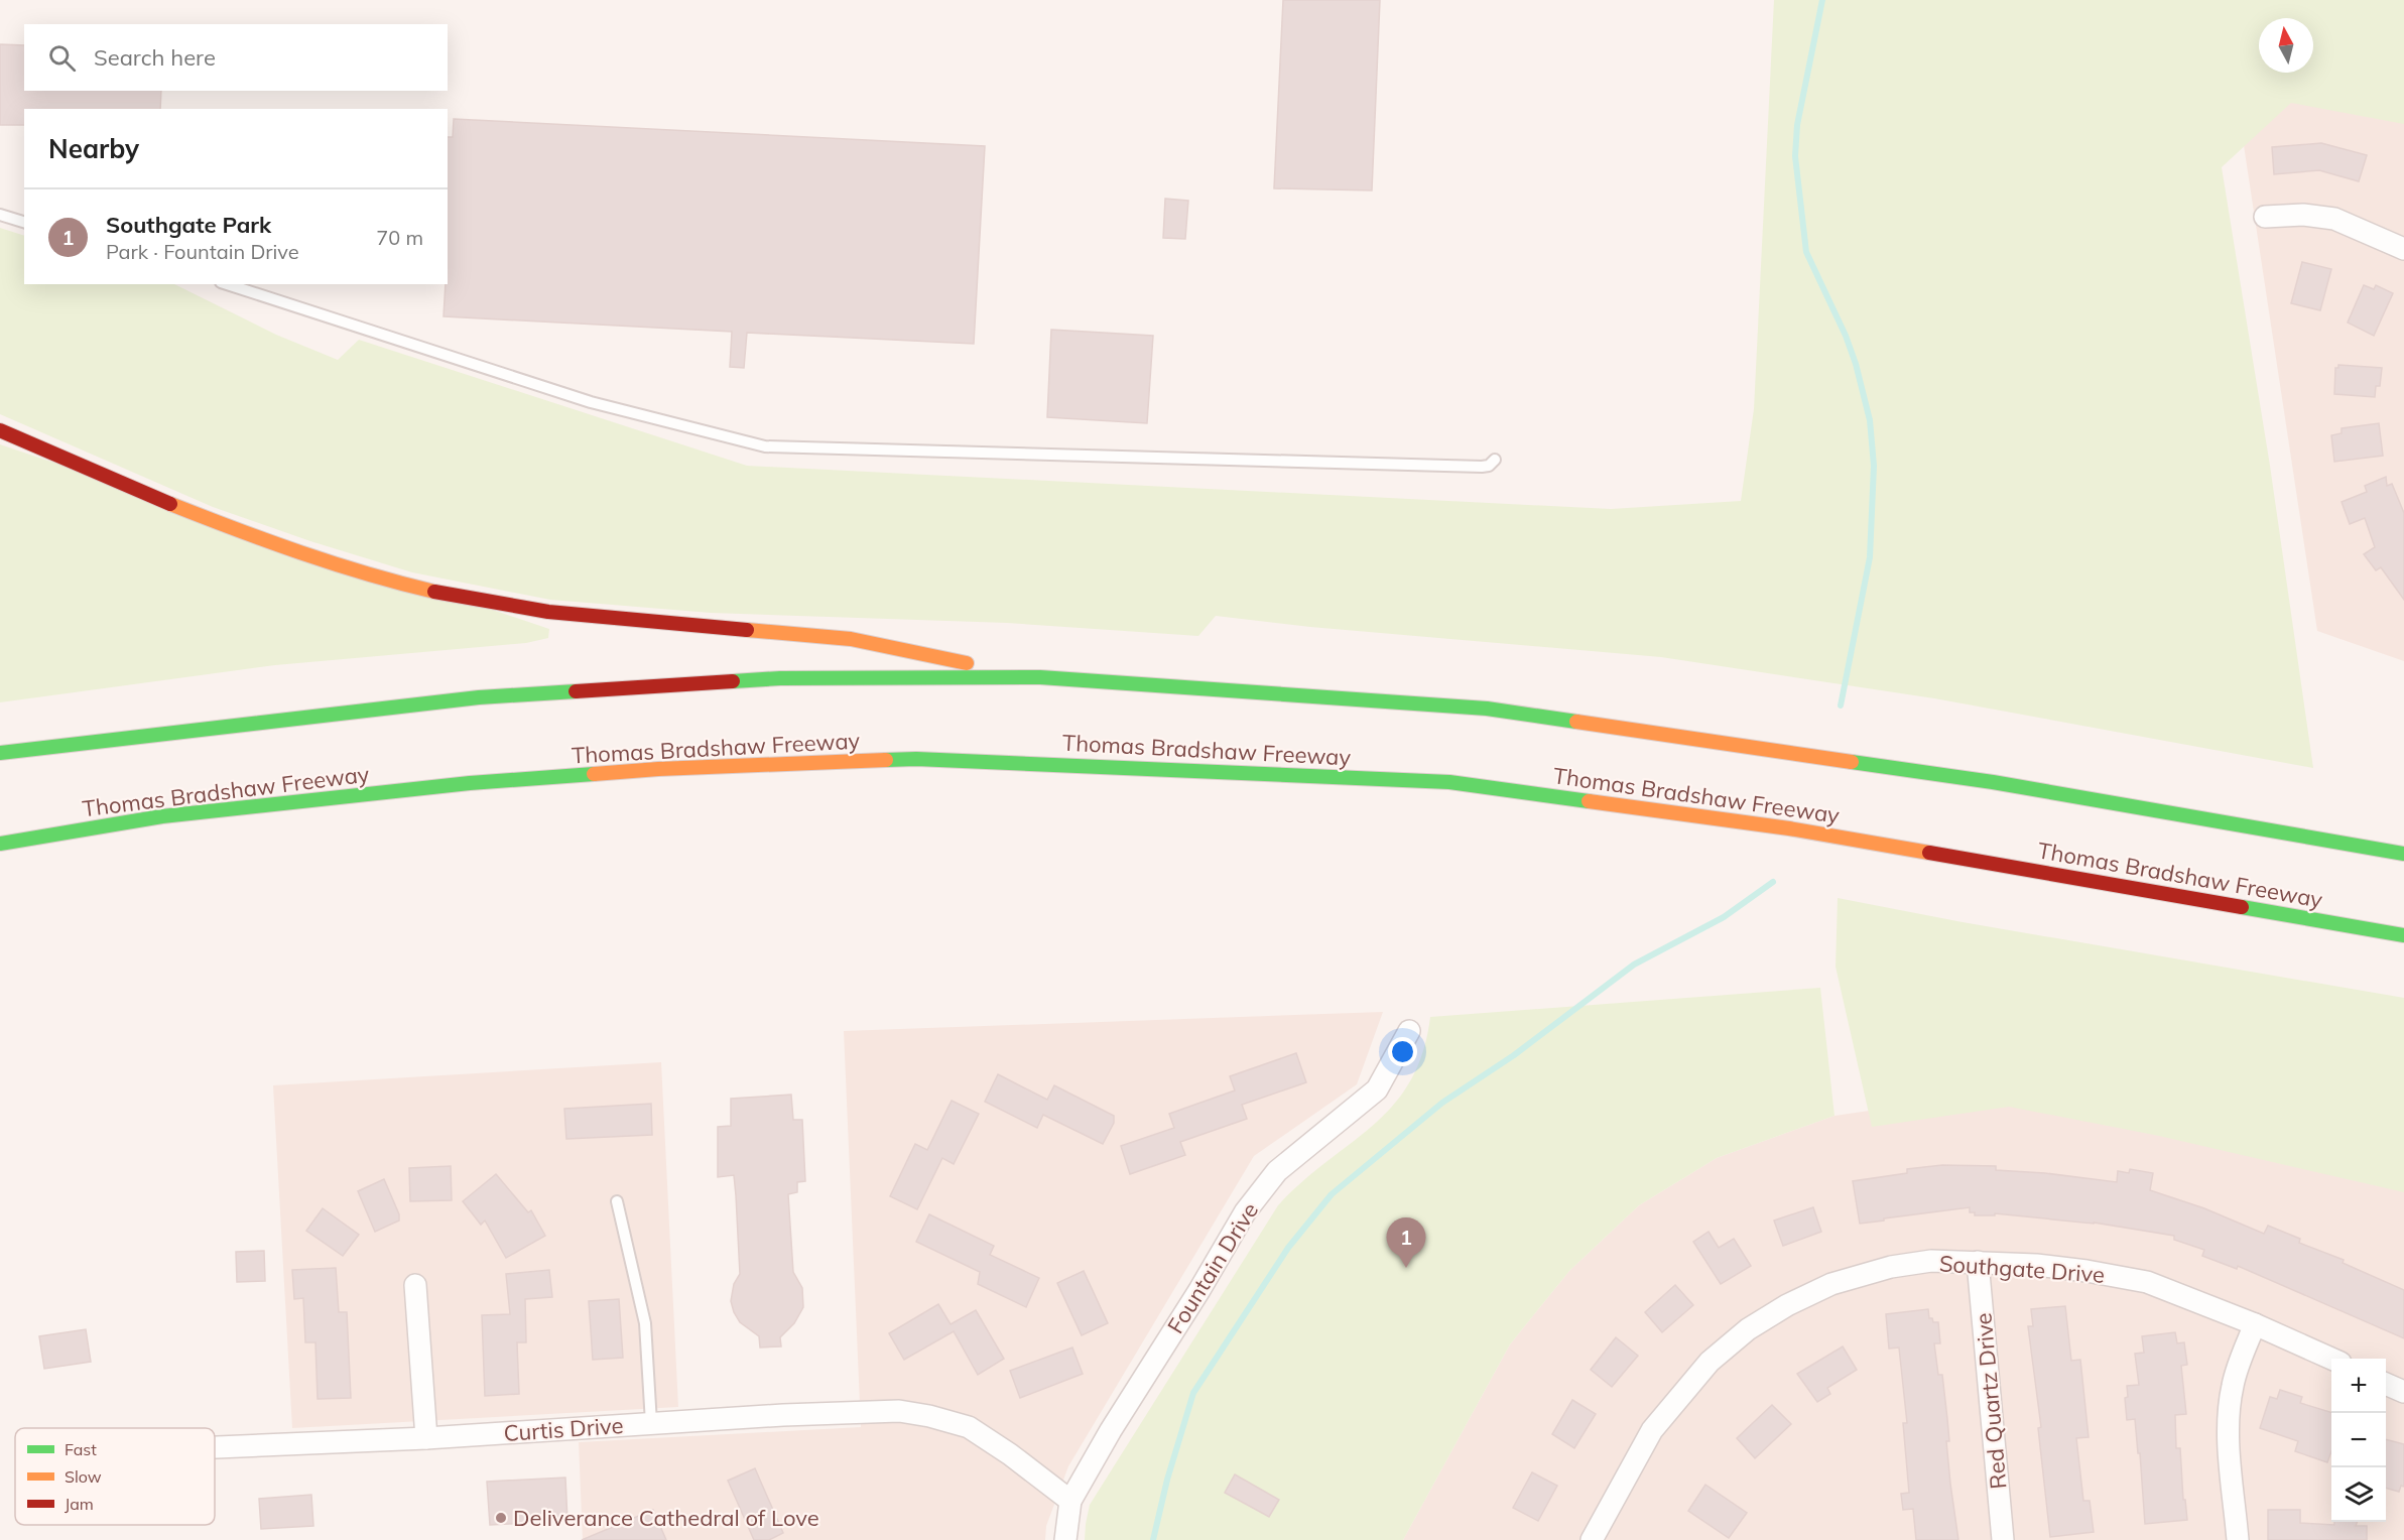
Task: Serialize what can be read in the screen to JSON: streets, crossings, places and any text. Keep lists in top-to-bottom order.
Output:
{
  "streets": {
    "highway": ["Thomas Bradshaw Freeway"],
    "street": [
      "Fountain Drive",
      "Southgate Drive",
      "Red Quartz Drive",
      "Curtis Drive"
    ]
  },
  "crossings": [
    ["Fountain Drive", "Curtis Drive"],
    ["Southgate Drive", "Red Quartz Drive"]
  ],
  "places": ["Deliverance Cathedral of Love"],
  "legend": ["Fast", "Slow", "Jam"],
  "north": "top",
  "page": {
    "search": "Search here",
    "heading": "Nearby",
    "list": [
      {
        "mark": "1",
        "name": "Southgate Park",
        "note": "Park · Fountain Drive",
        "value": "70 m"
      }
    ],
    "pins": "1",
    "map_buttons": ["+", "−"]
  }
}
